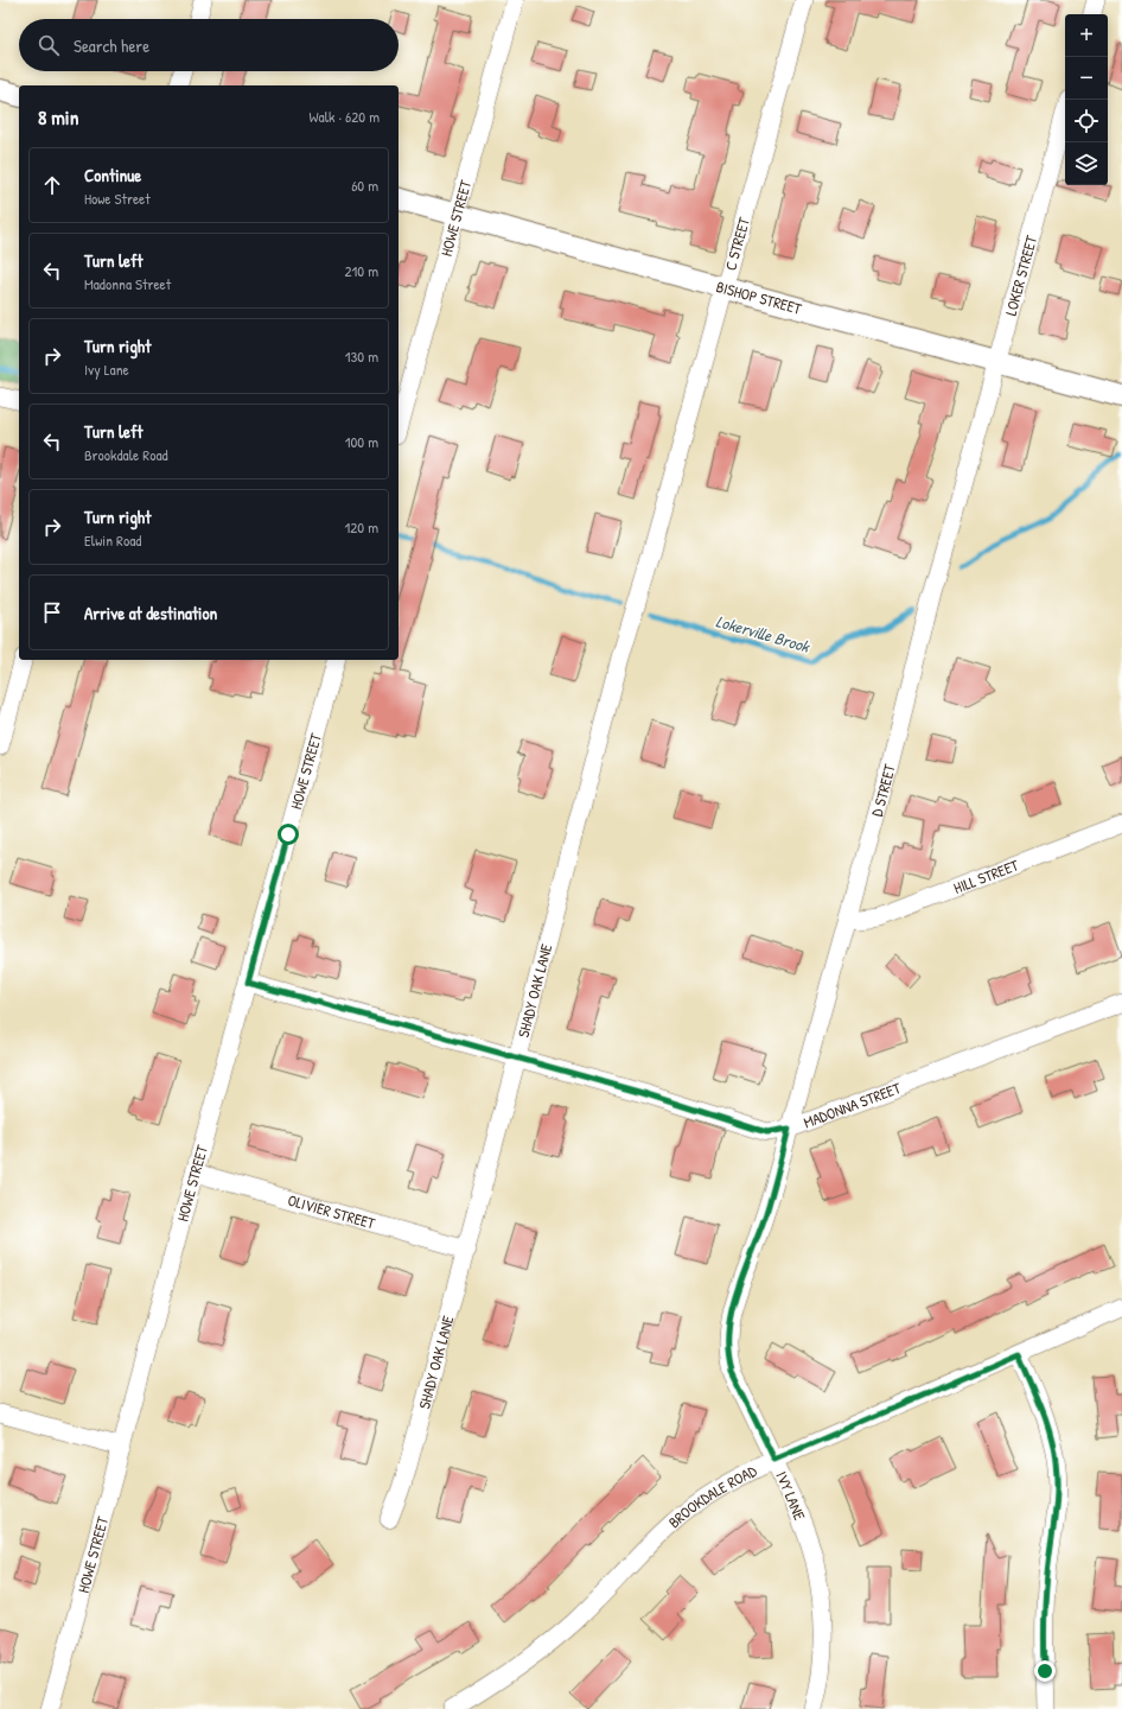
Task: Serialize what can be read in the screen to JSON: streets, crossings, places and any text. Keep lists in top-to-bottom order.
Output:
{
  "streets": {
    "street": [
      "HOWE STREET",
      "C STREET",
      "LOKER STREET",
      "BISHOP STREET",
      "D STREET",
      "HILL STREET",
      "SHADY OAK LANE",
      "MADONNA STREET",
      "OLIVIER STREET",
      "IVY LANE",
      "BROOKDALE ROAD"
    ]
  },
  "crossings": [
    ["HOWE STREET", "BISHOP STREET"],
    ["HOWE STREET", "MADONNA STREET"],
    ["HOWE STREET", "OLIVIER STREET"],
    ["C STREET", "BISHOP STREET"],
    ["C STREET", "SHADY OAK LANE"],
    ["LOKER STREET", "BISHOP STREET"],
    ["LOKER STREET", "D STREET"],
    ["D STREET", "HILL STREET"],
    ["D STREET", "MADONNA STREET"],
    ["D STREET", "IVY LANE"],
    ["SHADY OAK LANE", "MADONNA STREET"],
    ["SHADY OAK LANE", "OLIVIER STREET"],
    ["MADONNA STREET", "IVY LANE"],
    ["IVY LANE", "BROOKDALE ROAD"]
  ],
  "water": ["Lokerville Brook"],
  "page": {
    "map_buttons": ["+", "−"],
    "search": "Search here",
    "heading": ["8 min", "Walk · 620 m"],
    "list": [
      ["Continue", "Howe Street", "60 m"],
      ["Turn left", "Madonna Street", "210 m"],
      ["Turn right", "Ivy Lane", "130 m"],
      ["Turn left", "Brookdale Road", "100 m"],
      ["Turn right", "Elwin Road", "120 m"],
      "Arrive at destination"
    ]
  }
}
